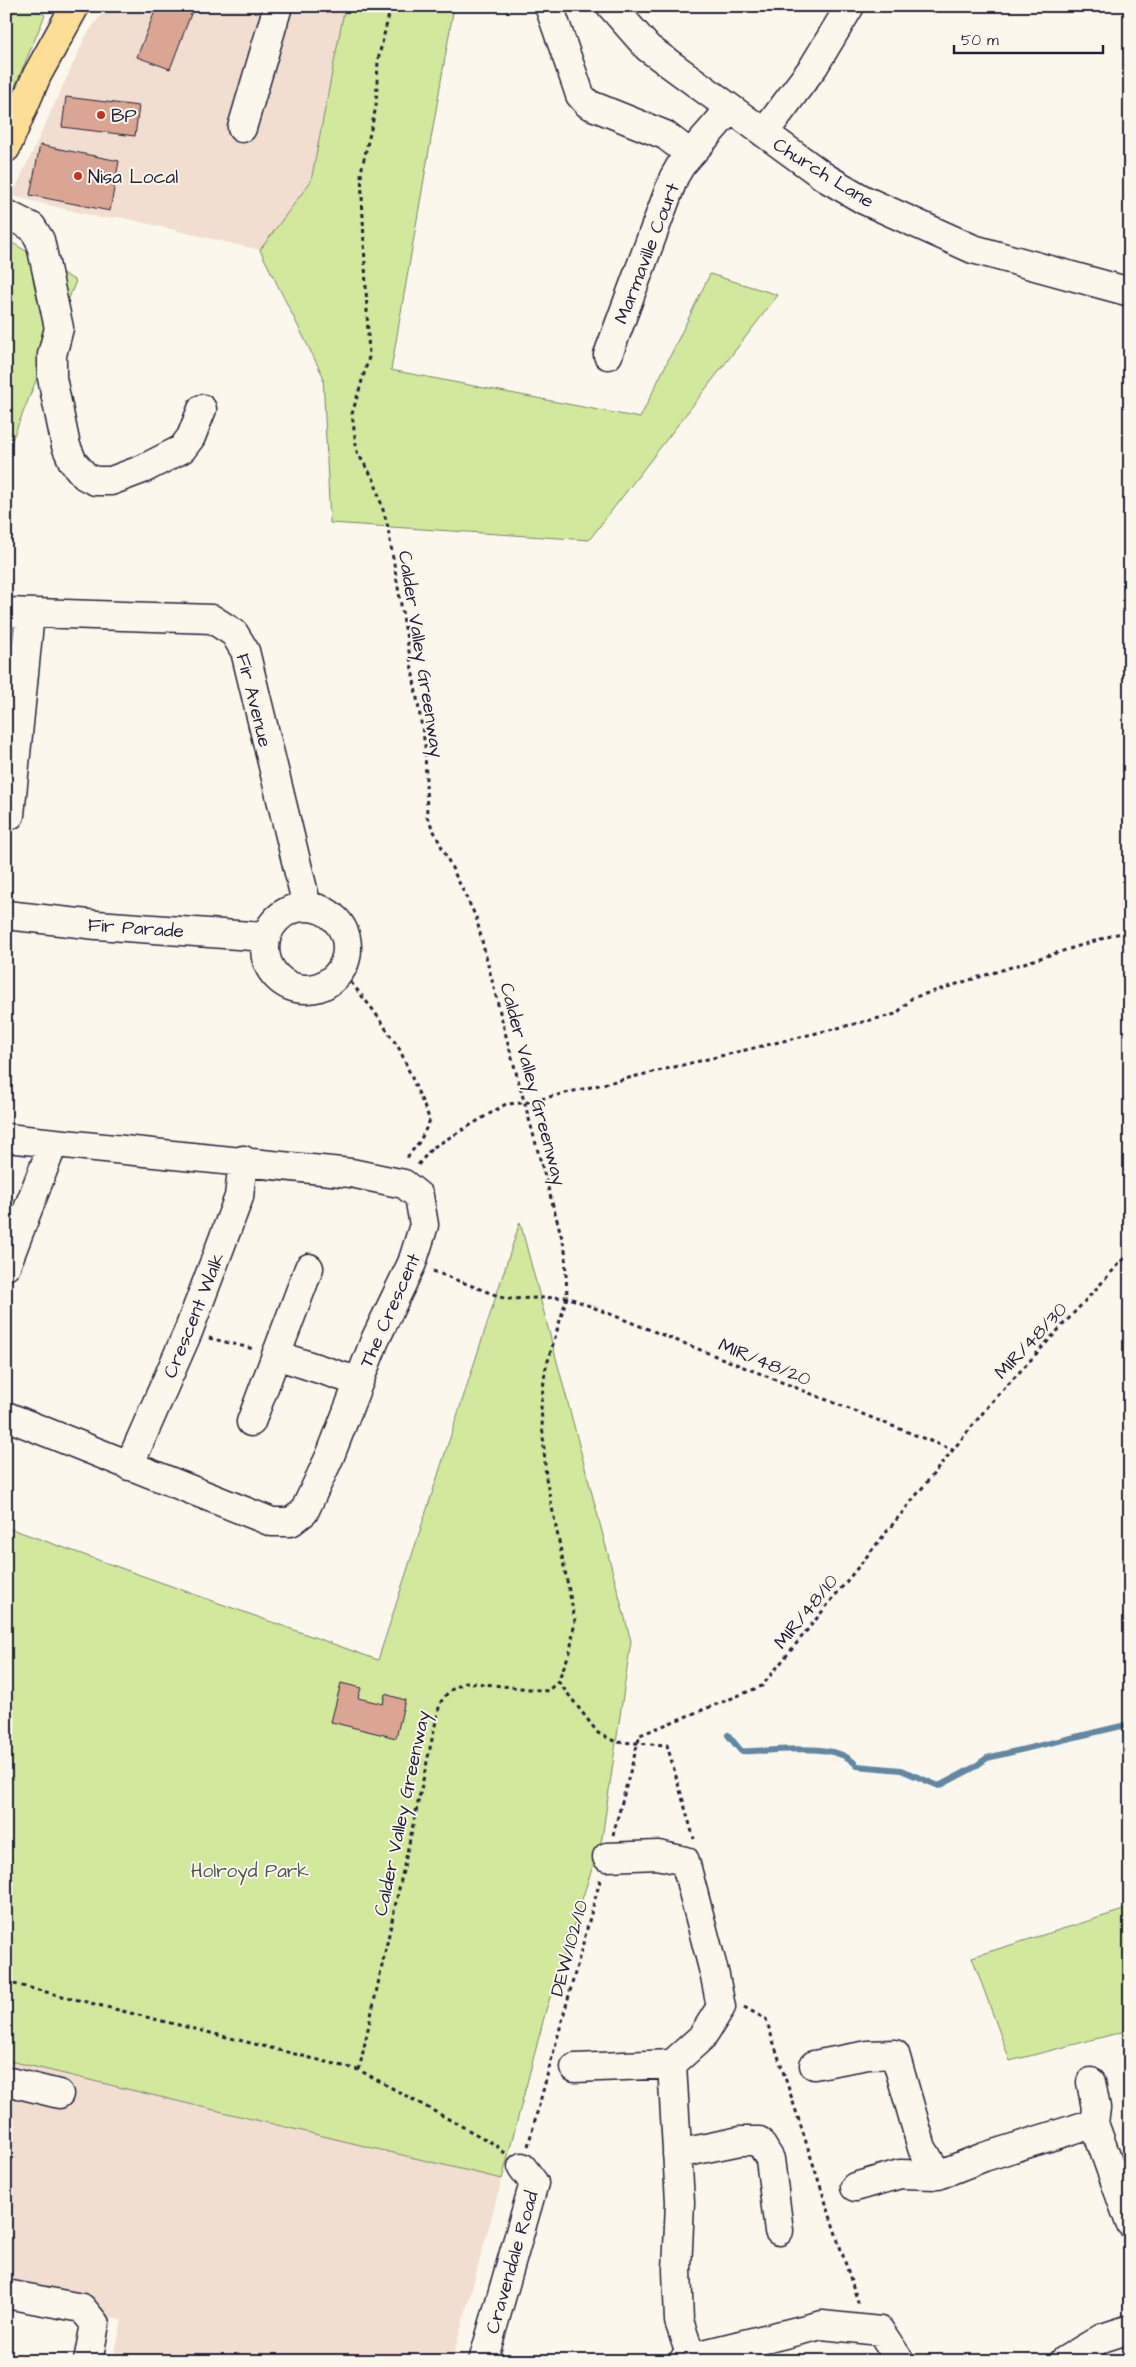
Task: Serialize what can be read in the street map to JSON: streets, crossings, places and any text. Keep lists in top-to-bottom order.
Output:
{
  "streets": {
    "street": [
      "Church Lane",
      "Marmaville Court",
      "Fir Avenue",
      "Fir Parade",
      "The Crescent",
      "Crescent Walk",
      "Cravendale Road"
    ],
    "path": [
      "Calder Valley Greenway",
      "MIR/48/30",
      "MIR/48/20",
      "MIR/48/10",
      "DEW/102/10"
    ]
  },
  "crossings": [
    ["Church Lane", "Marmaville Court"],
    ["Calder Valley Greenway", "MIR/48/20"],
    ["Fir Avenue", "Fir Parade"],
    ["The Crescent", "Crescent Walk"],
    ["MIR/48/30", "MIR/48/20"],
    ["MIR/48/30", "MIR/48/10"],
    ["MIR/48/20", "MIR/48/10"],
    ["MIR/48/10", "DEW/102/10"],
    ["DEW/102/10", "Cravendale Road"]
  ],
  "parks": ["Holroyd Park"],
  "places": ["BP", "Nisa Local"],
  "scale_bar": "50 m"
}
